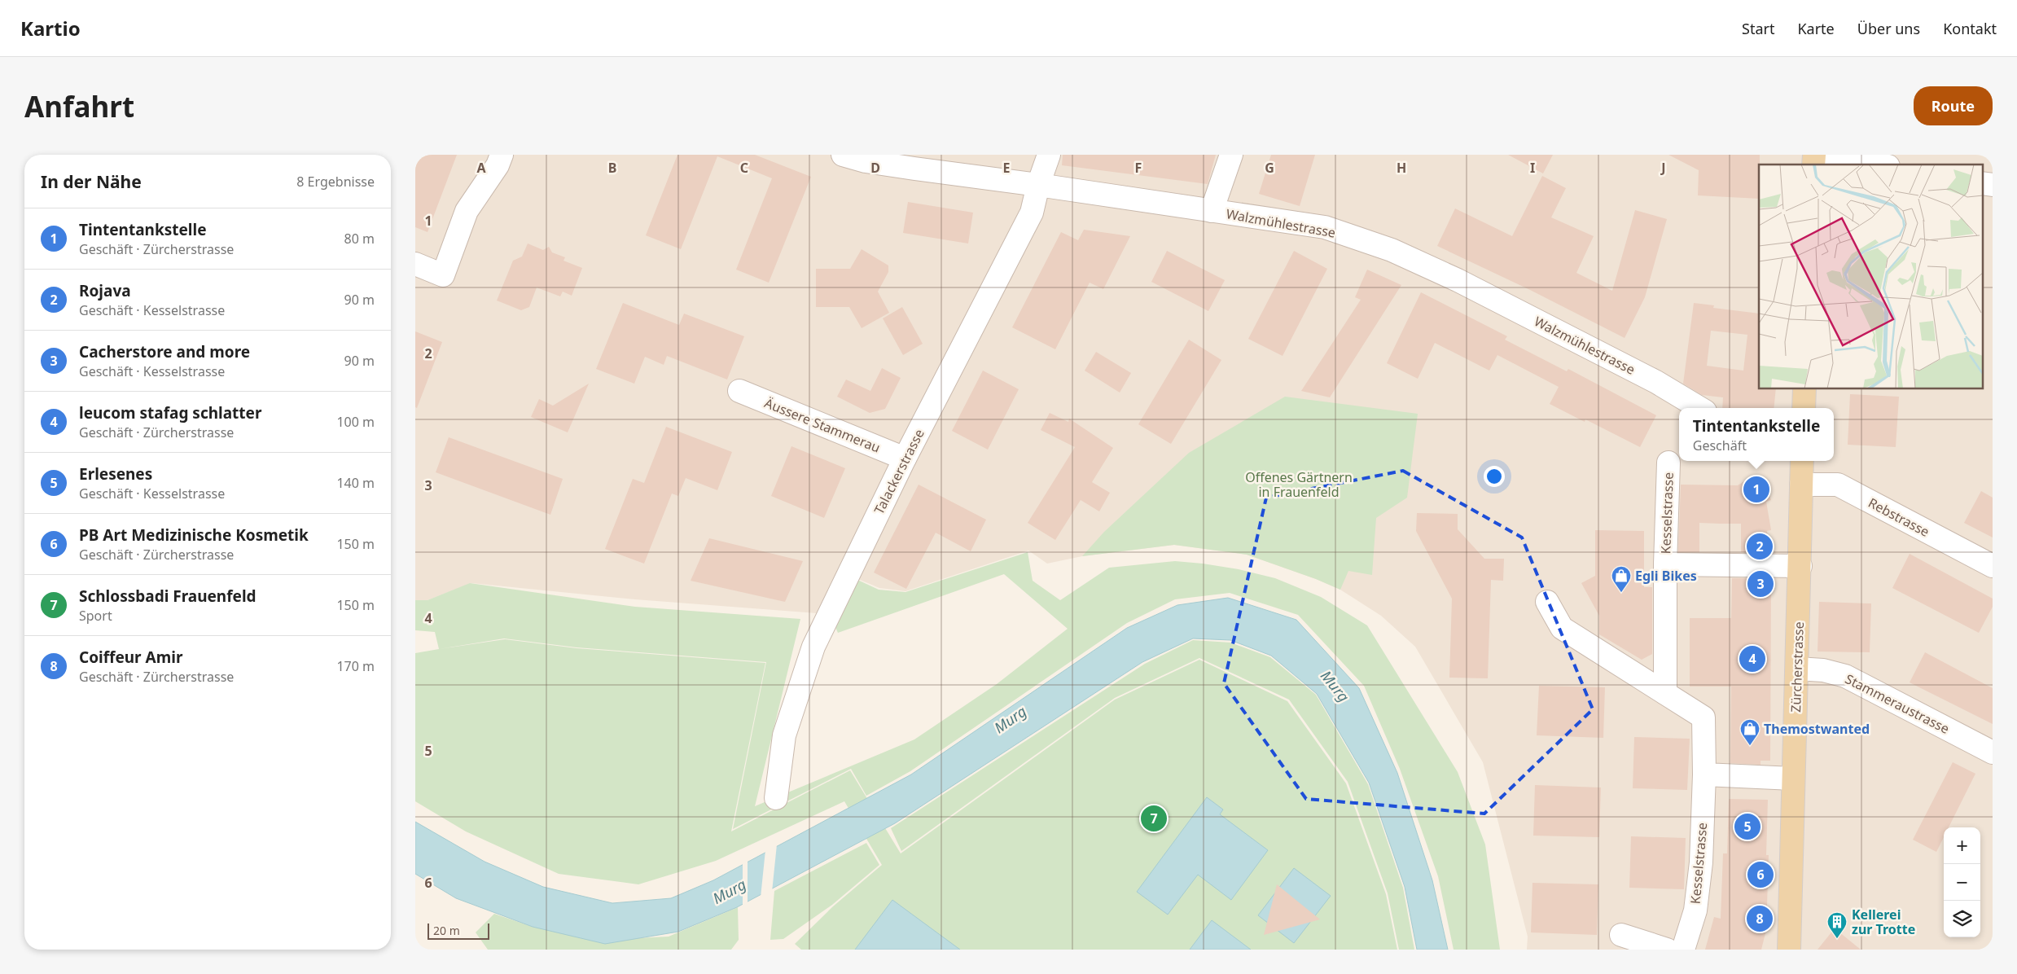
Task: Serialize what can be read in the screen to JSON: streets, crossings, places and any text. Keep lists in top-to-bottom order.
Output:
{
  "streets": {
    "main road": ["Zürcherstrasse"],
    "street": [
      "Walzmühlestrasse",
      "Äussere Stammerau",
      "Talackerstrasse",
      "Kesselstrasse",
      "Rebstrasse",
      "Stammeraustrasse"
    ]
  },
  "crossings": [
    ["Walzmühlestrasse", "Talackerstrasse"],
    ["Äussere Stammerau", "Talackerstrasse"],
    ["Kesselstrasse", "Zürcherstrasse"],
    ["Rebstrasse", "Zürcherstrasse"],
    ["Zürcherstrasse", "Stammeraustrasse"]
  ],
  "water": ["Murg"],
  "parks": ["Offenes Gärtnern in Frauenfeld"],
  "places": {
    "shop": ["Egli Bikes", "Themostwanted"],
    "building": ["Kellerei zur Trotte"]
  },
  "scale_bar": "20 m",
  "page": {
    "header": "Kartio",
    "nav": [
      "Start",
      "Karte",
      "Über uns",
      "Kontakt"
    ],
    "buttons": "Route",
    "title": "Anfahrt",
    "heading": ["In der Nähe", "8 Ergebnisse"],
    "list": [
      {
        "mark": "1",
        "name": "Tintentankstelle",
        "note": "Geschäft · Zürcherstrasse",
        "value": "80 m"
      },
      {
        "mark": "2",
        "name": "Rojava",
        "note": "Geschäft · Kesselstrasse",
        "value": "90 m"
      },
      {
        "mark": "3",
        "name": "Cacherstore and more",
        "note": "Geschäft · Kesselstrasse",
        "value": "90 m"
      },
      {
        "mark": "4",
        "name": "leucom stafag schlatter",
        "note": "Geschäft · Zürcherstrasse",
        "value": "100 m"
      },
      {
        "mark": "5",
        "name": "Erlesenes",
        "note": "Geschäft · Kesselstrasse",
        "value": "140 m"
      },
      {
        "mark": "6",
        "name": "PB Art Medizinische Kosmetik",
        "note": "Geschäft · Zürcherstrasse",
        "value": "150 m"
      },
      {
        "mark": "7",
        "name": "Schlossbadi Frauenfeld",
        "note": "Sport",
        "value": "150 m"
      },
      {
        "mark": "8",
        "name": "Coiffeur Amir",
        "note": "Geschäft · Zürcherstrasse",
        "value": "170 m"
      }
    ],
    "popup": ["Tintentankstelle", "Geschäft"],
    "pins": [
      "1",
      "2",
      "3",
      "4",
      "7",
      "5",
      "6",
      "8"
    ],
    "map_buttons": ["+", "−"],
    "scale": "20 m"
  },
  "grid": {
    "columns": [
      "A",
      "B",
      "C",
      "D",
      "E",
      "F",
      "G",
      "H",
      "I",
      "J"
    ],
    "rows": [
      "1",
      "2",
      "3",
      "4",
      "5",
      "6"
    ]
  }
}
